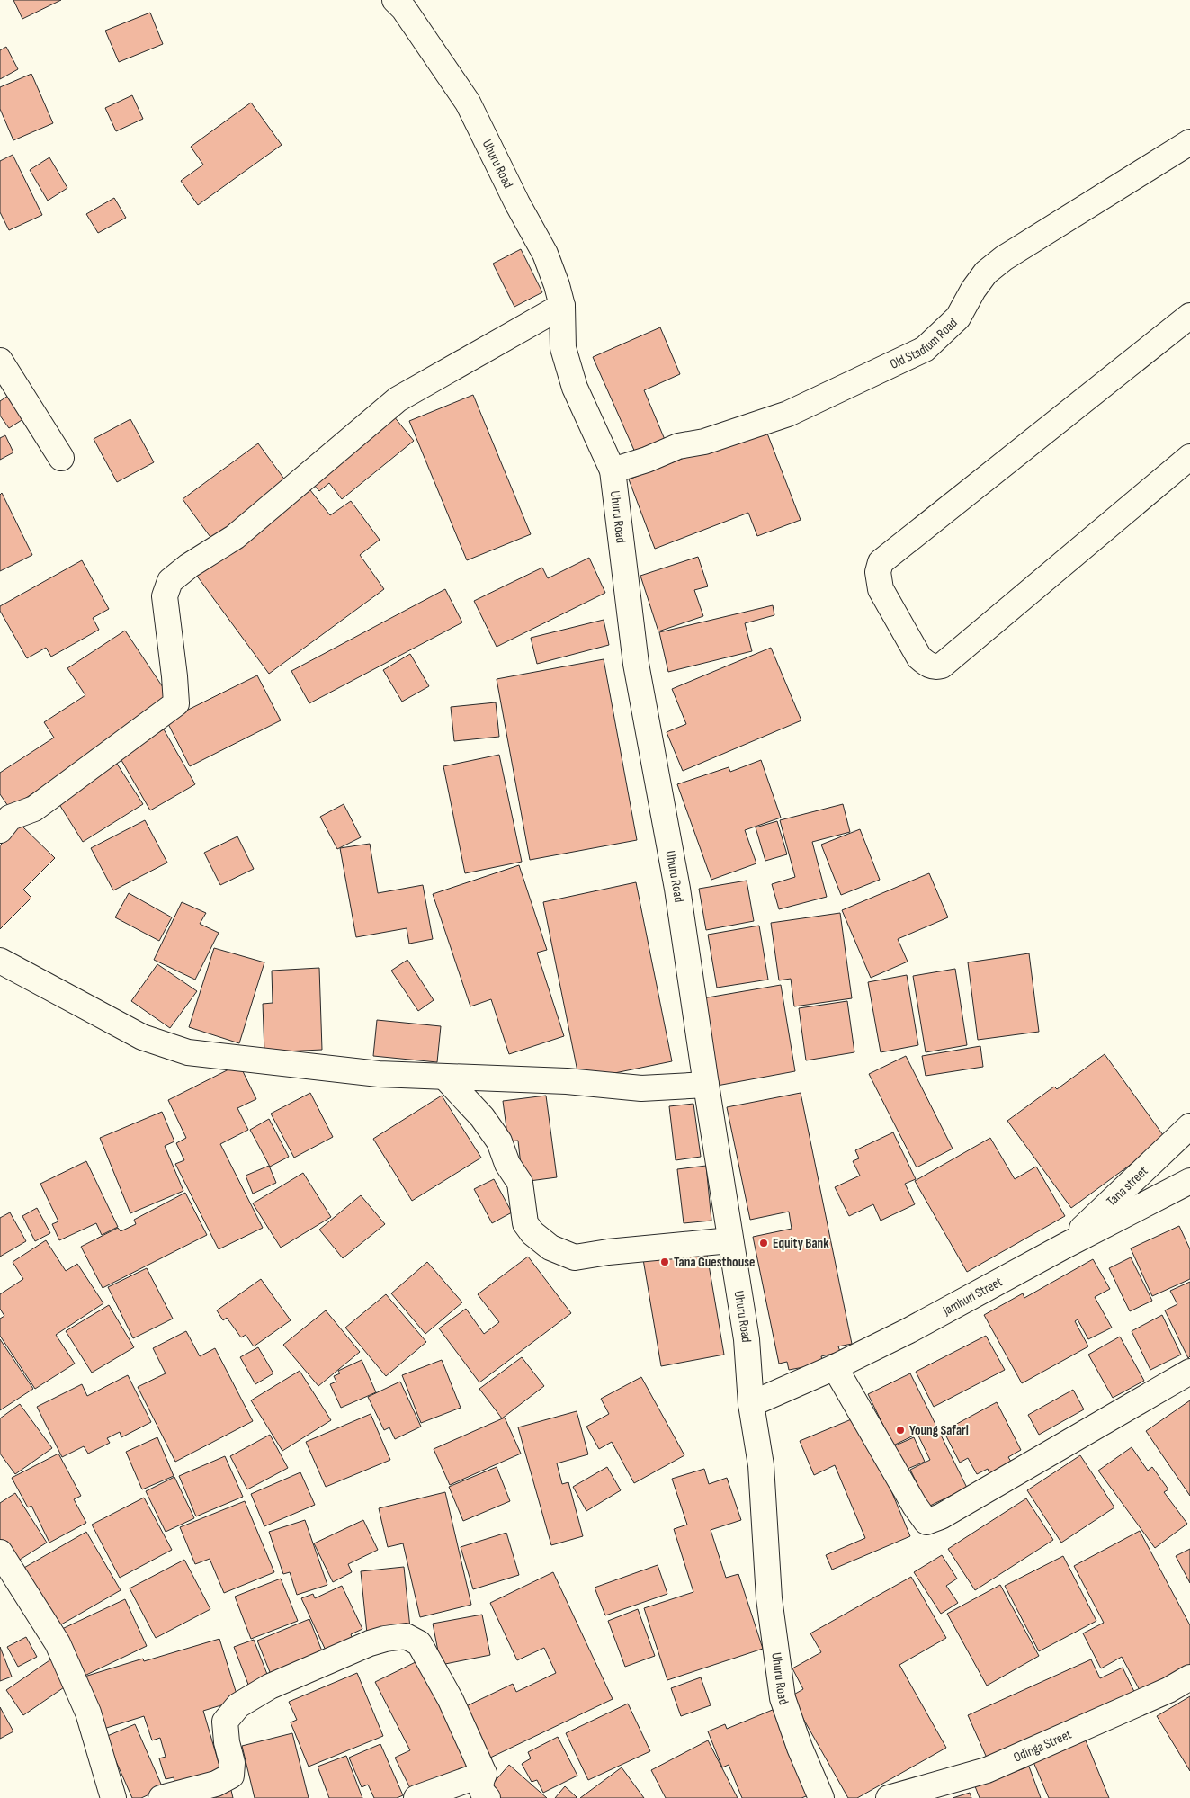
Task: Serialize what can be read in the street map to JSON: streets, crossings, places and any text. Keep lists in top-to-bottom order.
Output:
{
  "streets": {
    "street": [
      "Uhuru Road",
      "Old Stadium Road",
      "Tana street",
      "Jamhuri Street",
      "Odinga Street"
    ]
  },
  "crossings": [
    ["Uhuru Road", "Old Stadium Road"],
    ["Uhuru Road", "Jamhuri Street"],
    ["Tana street", "Jamhuri Street"]
  ],
  "places": ["Equity Bank", "Tana Guesthouse", "Young Safari"]
}
